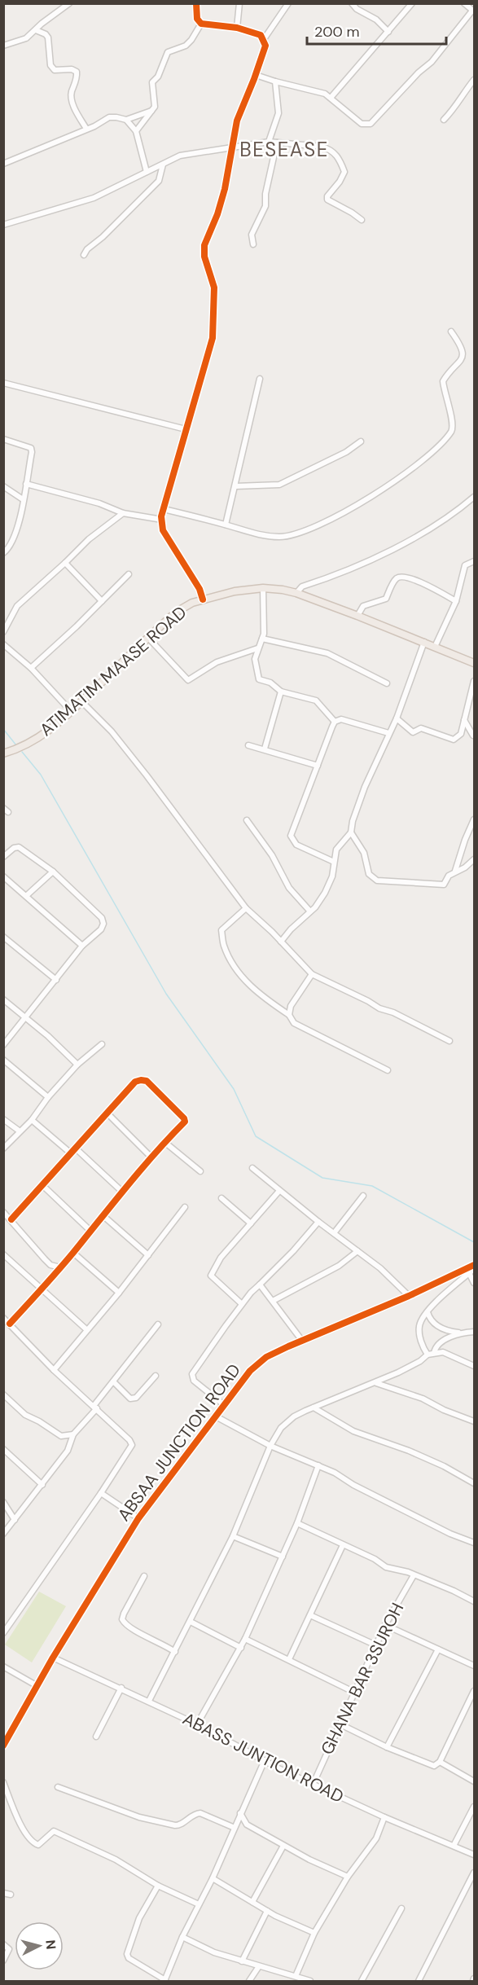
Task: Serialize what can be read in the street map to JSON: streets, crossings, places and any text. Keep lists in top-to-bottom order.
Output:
{
  "streets": {
    "main road": ["ATIMATIM MAASE ROAD"],
    "street": ["ABSAA JUNCTION ROAD", "GHANA BAR 3SUROH", "ABASS JUNTION ROAD"]
  },
  "crossings": [
    ["ABSAA JUNCTION ROAD", "ABASS JUNTION ROAD"],
    ["GHANA BAR 3SUROH", "ABASS JUNTION ROAD"]
  ],
  "districts": ["BESEASE"],
  "scale_bar": "200 m",
  "north": "right"
}
